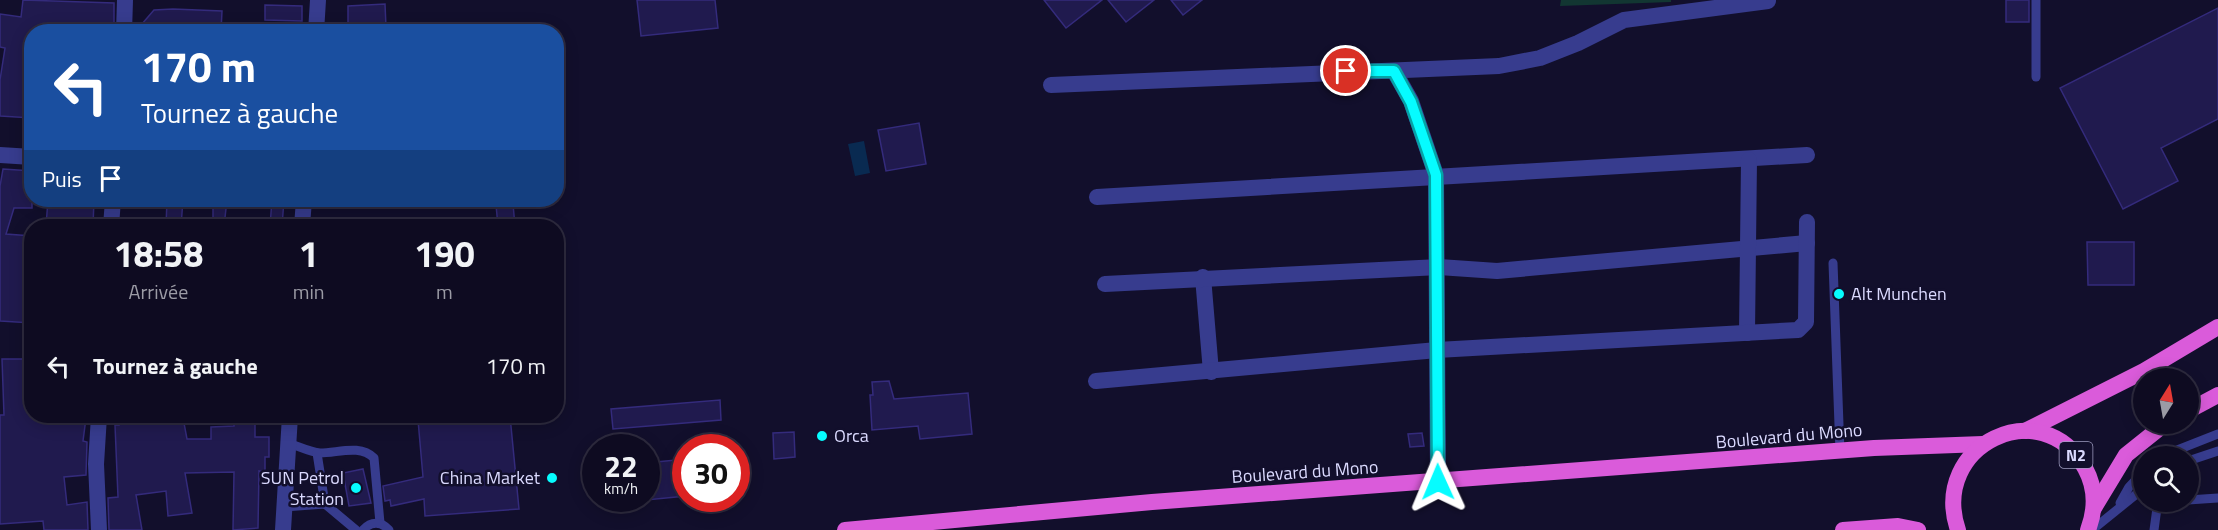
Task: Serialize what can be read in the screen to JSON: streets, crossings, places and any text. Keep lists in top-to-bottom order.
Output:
{
  "streets": {
    "highway": ["Boulevard du Mono", "N2"]
  },
  "crossings": [
    ["Boulevard du Mono", "N2"]
  ],
  "places": [
    "Alt Munchen",
    "Orca",
    "China Market",
    "SUN Petrol Station"
  ],
  "north": "top",
  "page": {
    "turn": ["170 m", "Tournez à gauche"],
    "then": "Puis",
    "eta": [
      "18:58",
      "Arrivée",
      "1",
      "min",
      "190",
      "m"
    ],
    "list": [
      {
        "name": "Tournez à gauche",
        "value": "170 m"
      }
    ],
    "speed": "22 km/h",
    "limit": "30"
  }
}
